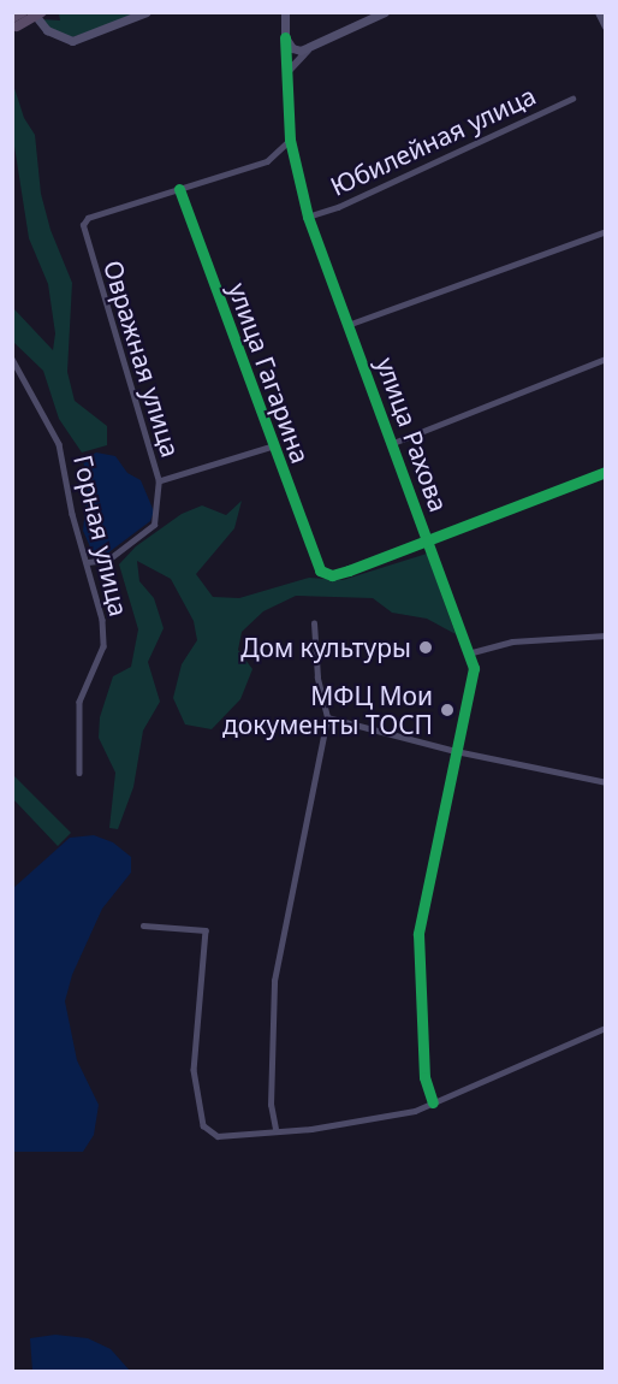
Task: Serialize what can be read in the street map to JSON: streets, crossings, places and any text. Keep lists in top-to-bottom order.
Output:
{
  "streets": {
    "street": [
      "Юбилейная улица",
      "Овражная улица",
      "улица Гагарина",
      "улица Рахова",
      "Горная улица"
    ]
  },
  "crossings": [
    ["Юбилейная улица", "улица Рахова"],
    ["Овражная улица", "улица Гагарина"],
    ["улица Гагарина", "улица Рахова"]
  ],
  "places": ["Дом культуры", "МФЦ Мои документы ТОСП"]
}
